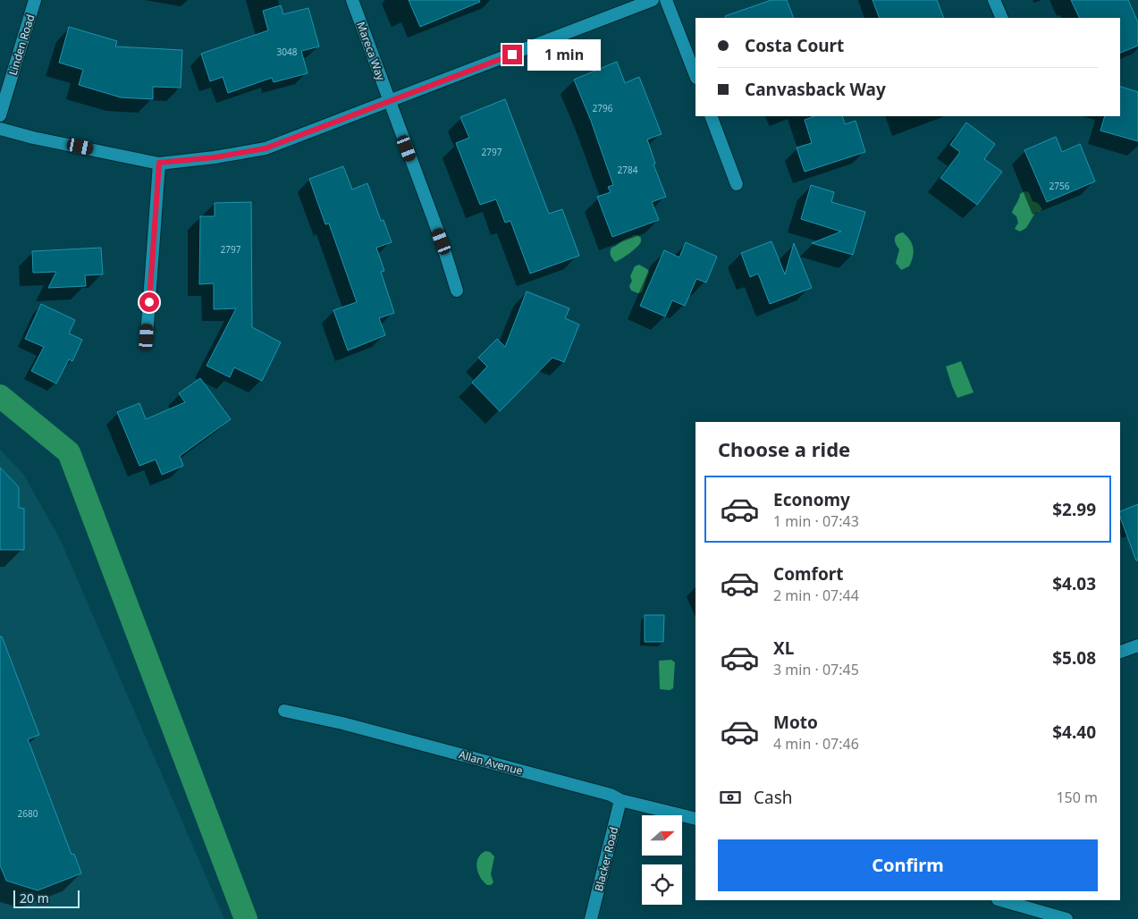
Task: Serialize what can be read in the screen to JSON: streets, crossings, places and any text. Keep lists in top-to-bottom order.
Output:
{
  "streets": {
    "street": [
      "Linden Road",
      "Mareca Way",
      "Allan Avenue",
      "Blacker Road"
    ]
  },
  "crossings": [
    ["Allan Avenue", "Blacker Road"]
  ],
  "house_numbers": [
    "3048",
    "2796",
    "2797",
    "2784",
    "2756",
    "2797",
    "2680"
  ],
  "scale_bar": "20 m",
  "north": "right",
  "page": {
    "banner": ["Costa Court", "Canvasback Way"],
    "bubble": "1 min",
    "heading": "Choose a ride",
    "list": [
      {
        "name": "Economy",
        "note": "1 min · 07:43",
        "value": "$2.99"
      },
      {
        "name": "Comfort",
        "note": "2 min · 07:44",
        "value": "$4.03"
      },
      {
        "name": "XL",
        "note": "3 min · 07:45",
        "value": "$5.08"
      },
      {
        "name": "Moto",
        "note": "4 min · 07:46",
        "value": "$4.40"
      }
    ],
    "pay": ["Cash", "150 m"],
    "buttons": "Confirm",
    "scale": "20 m"
  }
}
